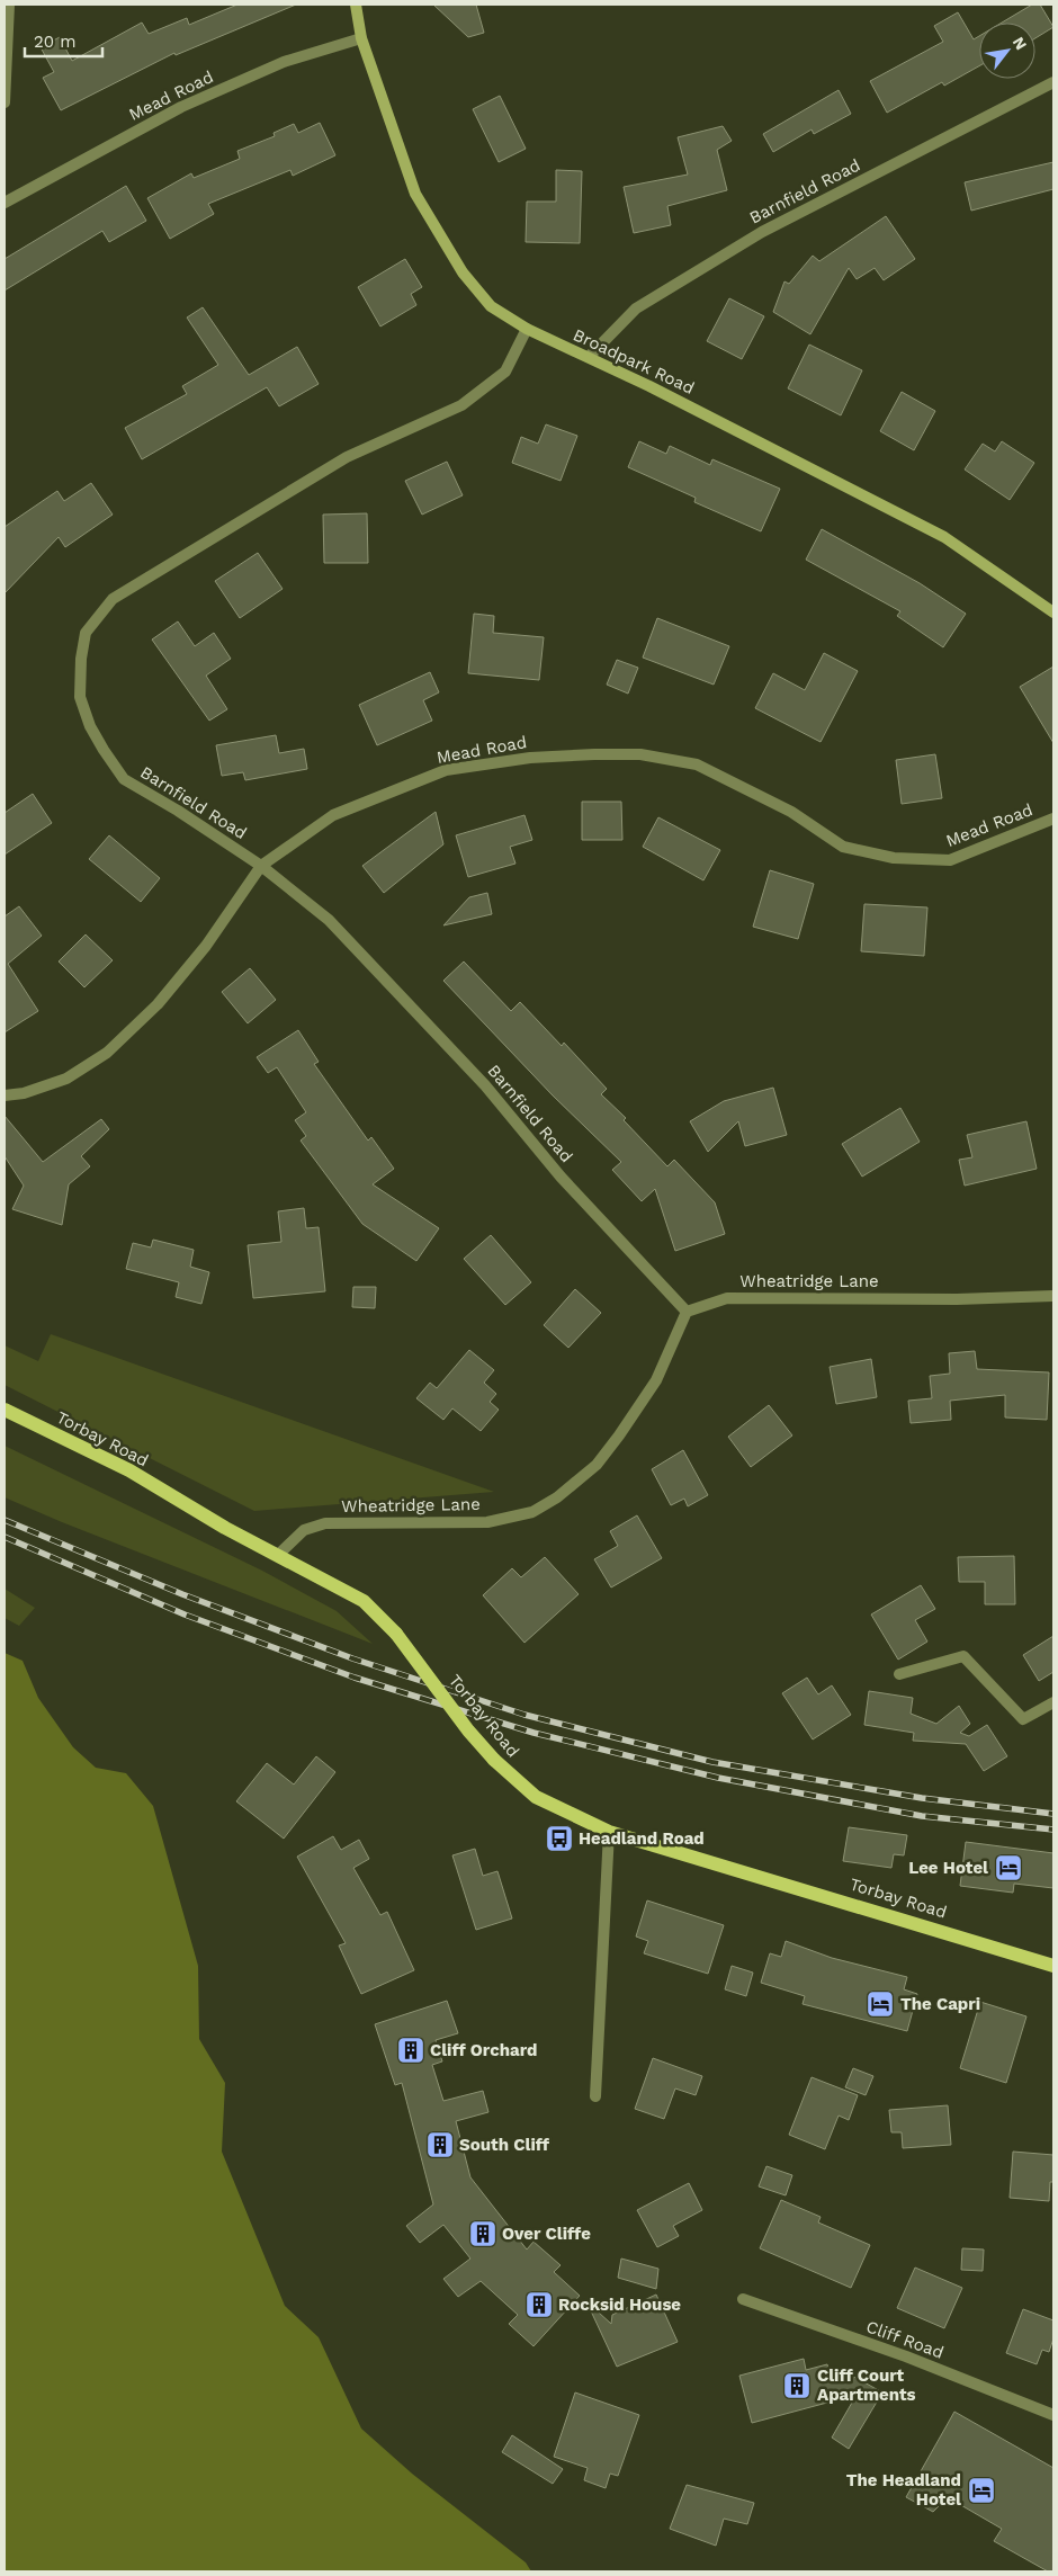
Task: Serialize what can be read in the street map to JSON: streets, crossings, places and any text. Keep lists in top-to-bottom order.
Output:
{
  "streets": {
    "main road": ["Torbay Road"],
    "street": [
      "Mead Road",
      "Barnfield Road",
      "Broadpark Road",
      "Wheatridge Lane",
      "Cliff Road"
    ]
  },
  "crossings": [
    ["Mead Road", "Barnfield Road"],
    ["Mead Road", "Broadpark Road"],
    ["Barnfield Road", "Broadpark Road"],
    ["Barnfield Road", "Wheatridge Lane"],
    ["Wheatridge Lane", "Torbay Road"]
  ],
  "places": {
    "bus stop": ["Headland Road"],
    "hotel": ["Lee Hotel", "The Capri", "The Headland Hotel"],
    "building": [
      "Cliff Orchard",
      "South Cliff",
      "Over Cliffe",
      "Rocksid House",
      "Cliff Court Apartments"
    ]
  },
  "scale_bar": "20 m",
  "north": "top right"
}
